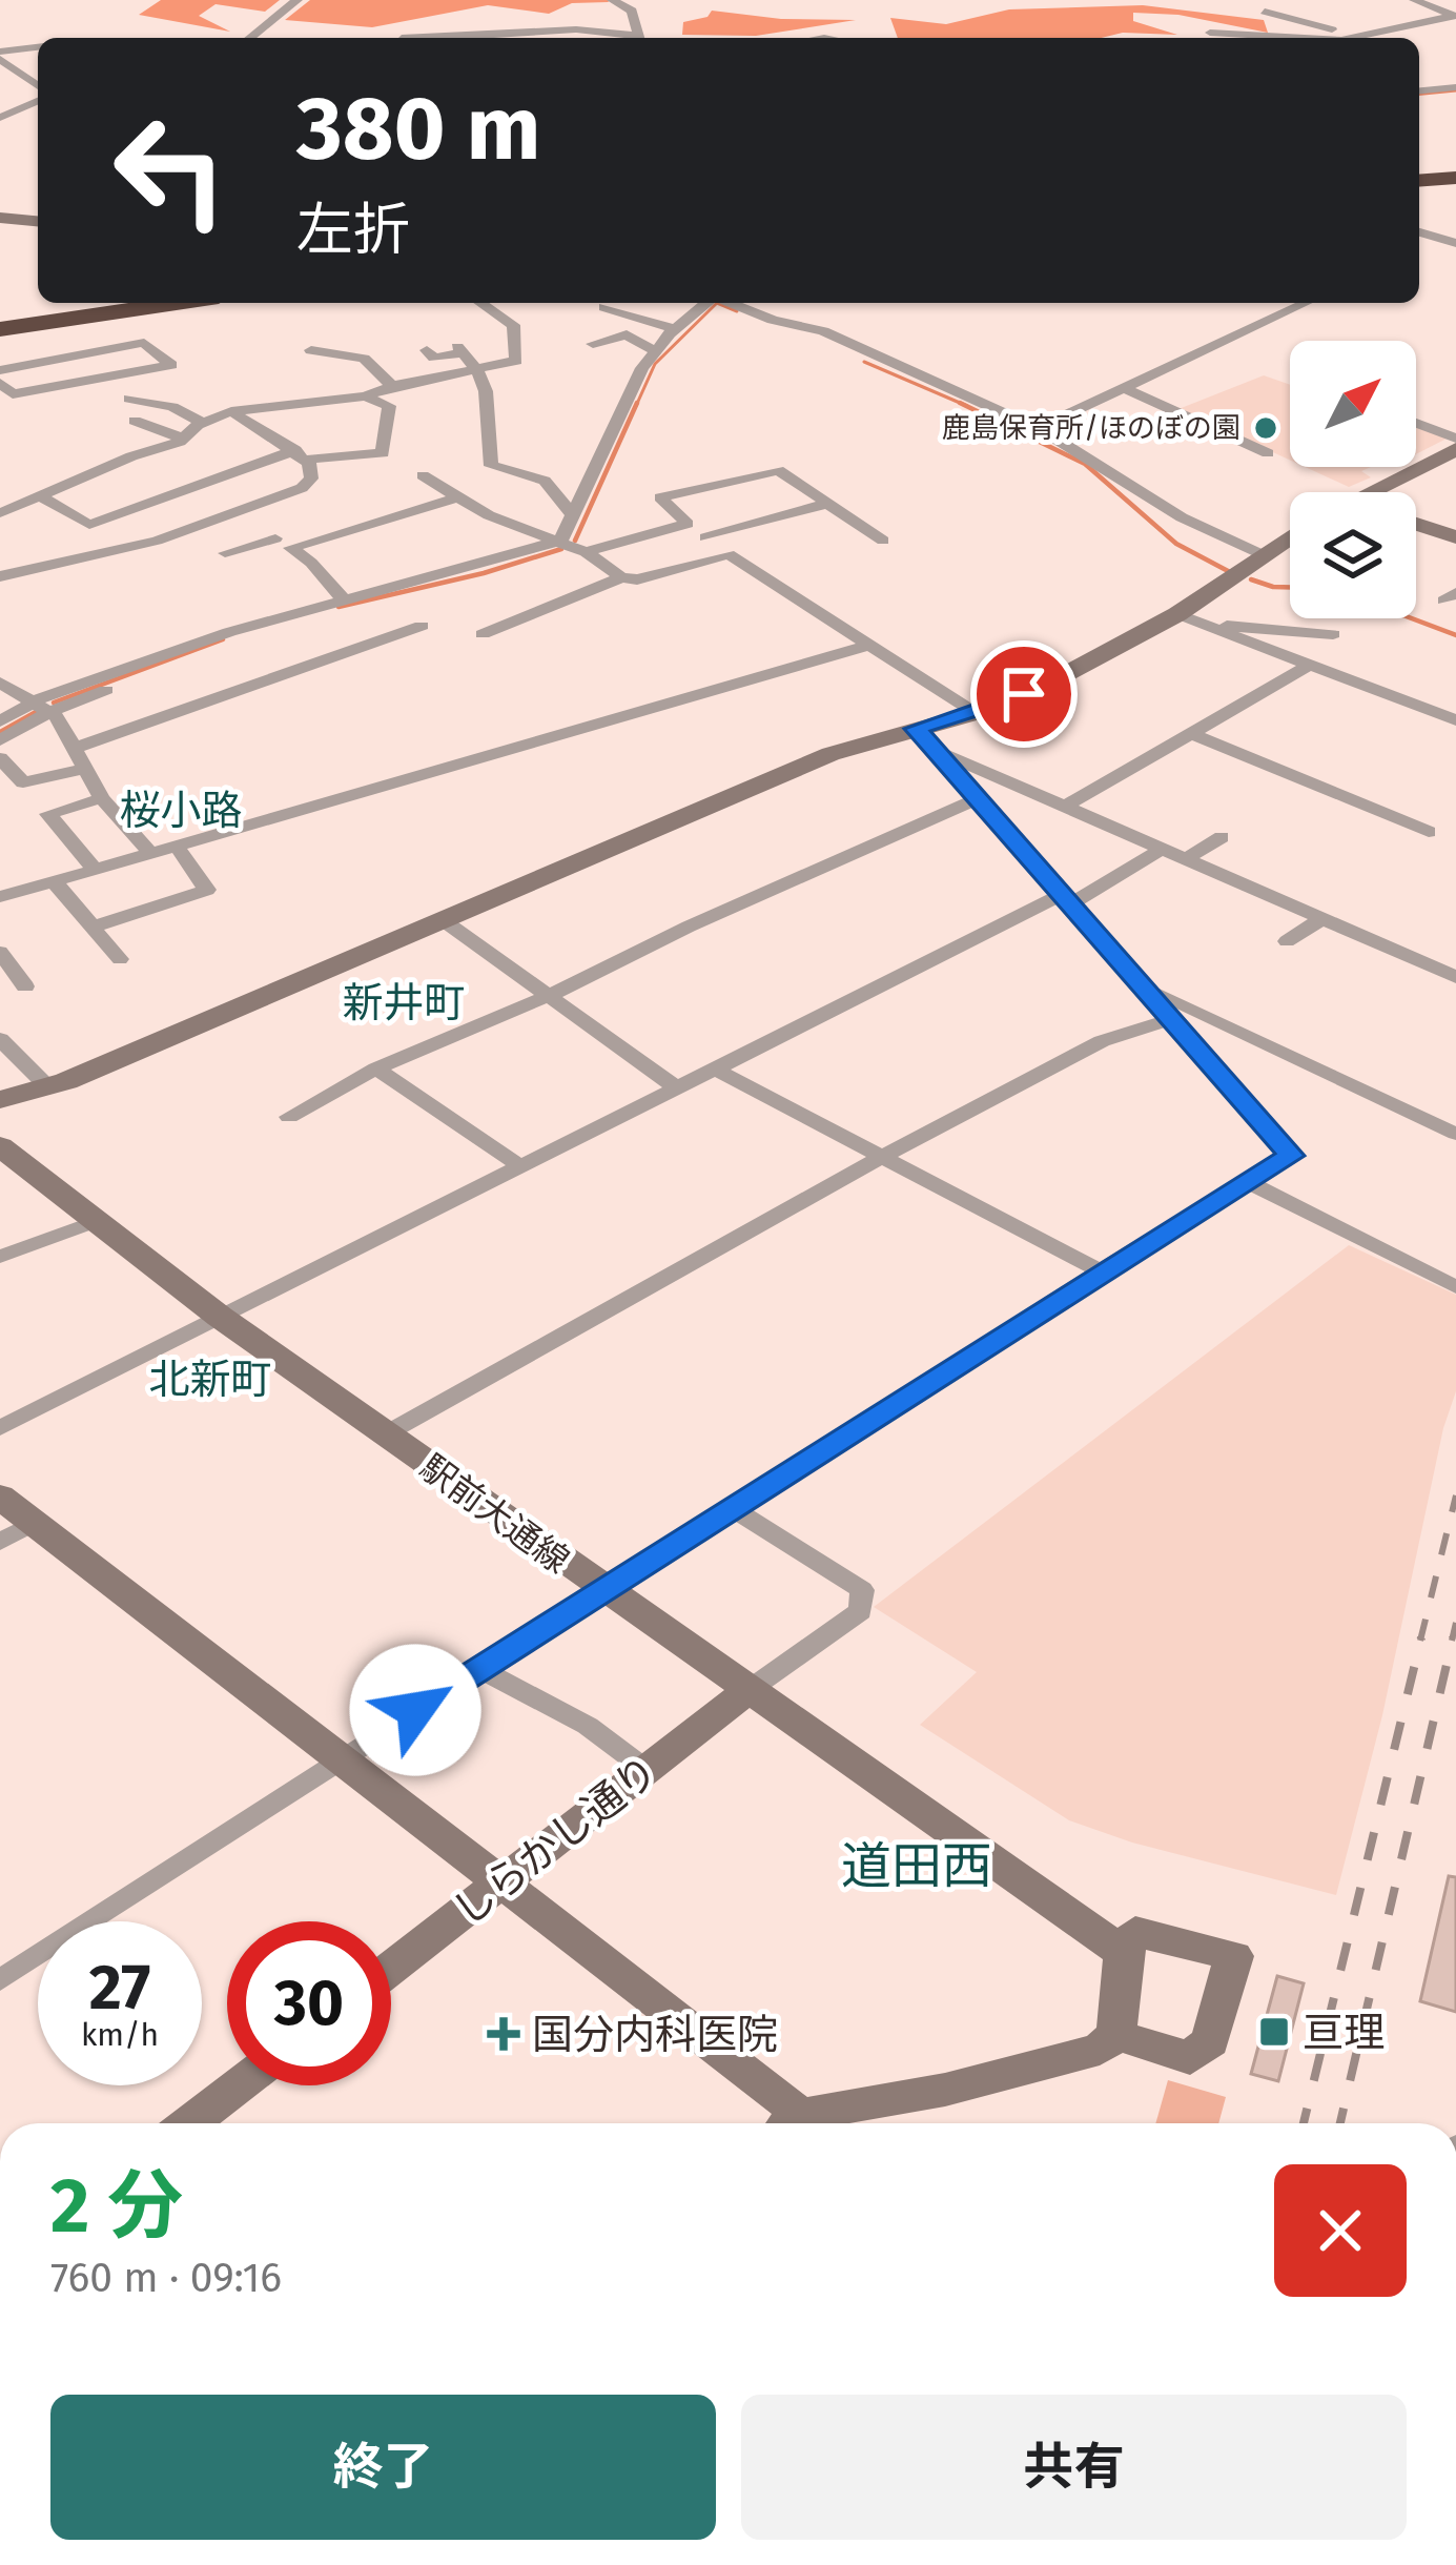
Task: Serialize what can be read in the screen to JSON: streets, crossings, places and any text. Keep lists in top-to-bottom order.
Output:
{
  "streets": {
    "street": ["駅前大通線", "しらかし通り"]
  },
  "crossings": [
    ["駅前大通線", "しらかし通り"]
  ],
  "districts": [
    "桜小路",
    "新井町",
    "北新町",
    "道田西"
  ],
  "places": {
    "other": ["鹿島保育所/ほのぼの園"],
    "transit": ["亘理"],
    "health": ["国分内科医院"]
  },
  "north": "top right",
  "page": {
    "turn": ["380 m", "左折"],
    "speed": "27 km/h",
    "limit": "30",
    "heading": ["2 分", "760 m · 09:16"],
    "buttons": ["終了", "共有"]
  }
}
